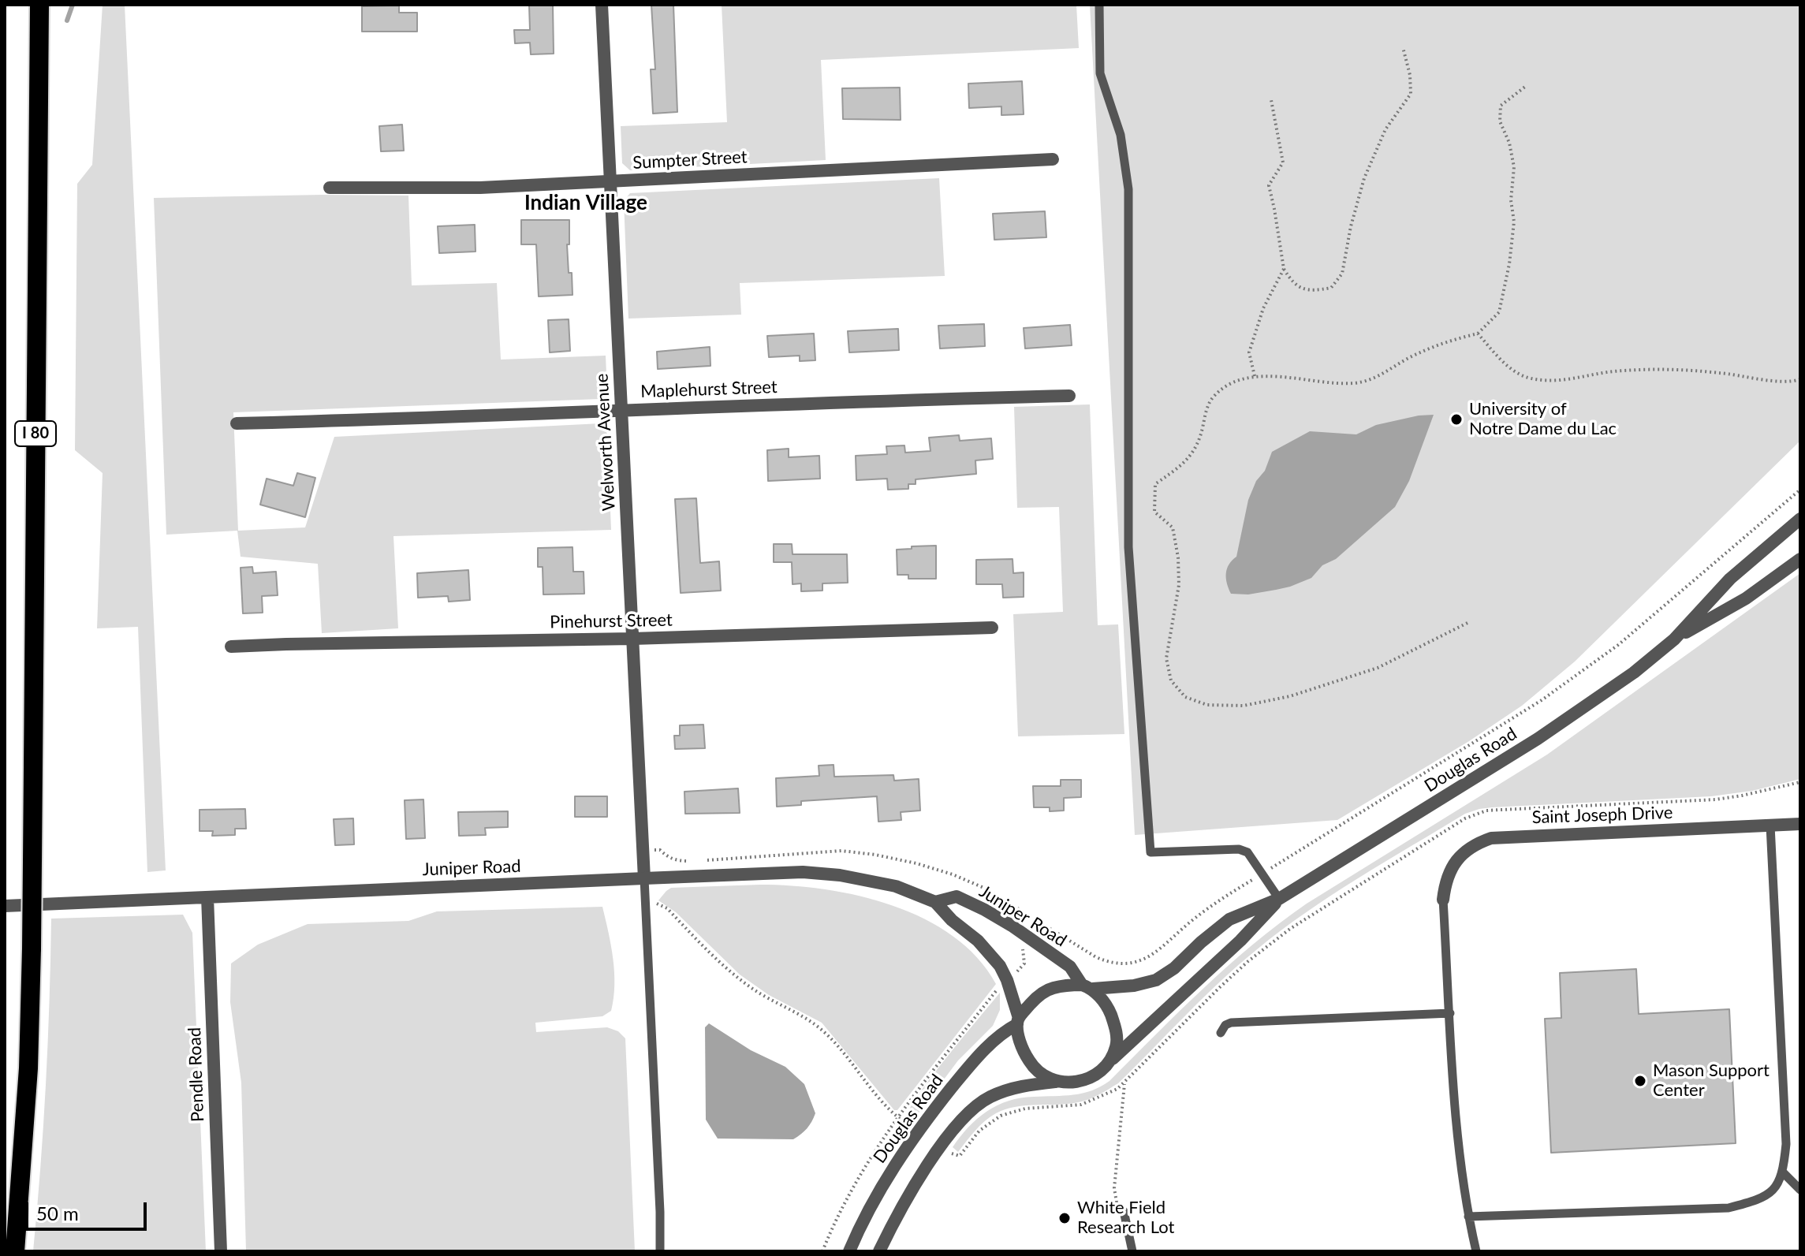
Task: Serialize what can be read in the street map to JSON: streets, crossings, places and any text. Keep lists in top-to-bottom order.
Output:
{
  "streets": {
    "highway": ["I 80"],
    "street": [
      "Sumpter Street",
      "Maplehurst Street",
      "Welworth Avenue",
      "Pinehurst Street",
      "Douglas Road",
      "Saint Joseph Drive",
      "Juniper Road",
      "Pendle Road"
    ]
  },
  "crossings": [
    ["Sumpter Street", "Welworth Avenue"],
    ["Maplehurst Street", "Welworth Avenue"],
    ["Welworth Avenue", "Pinehurst Street"],
    ["Welworth Avenue", "Juniper Road"],
    ["Douglas Road", "Juniper Road"],
    ["Juniper Road", "Pendle Road"]
  ],
  "districts": ["Indian Village"],
  "places": ["University of Notre Dame du Lac", "Mason Support Center", "White Field Research Lot"],
  "scale_bar": "50 m"
}
